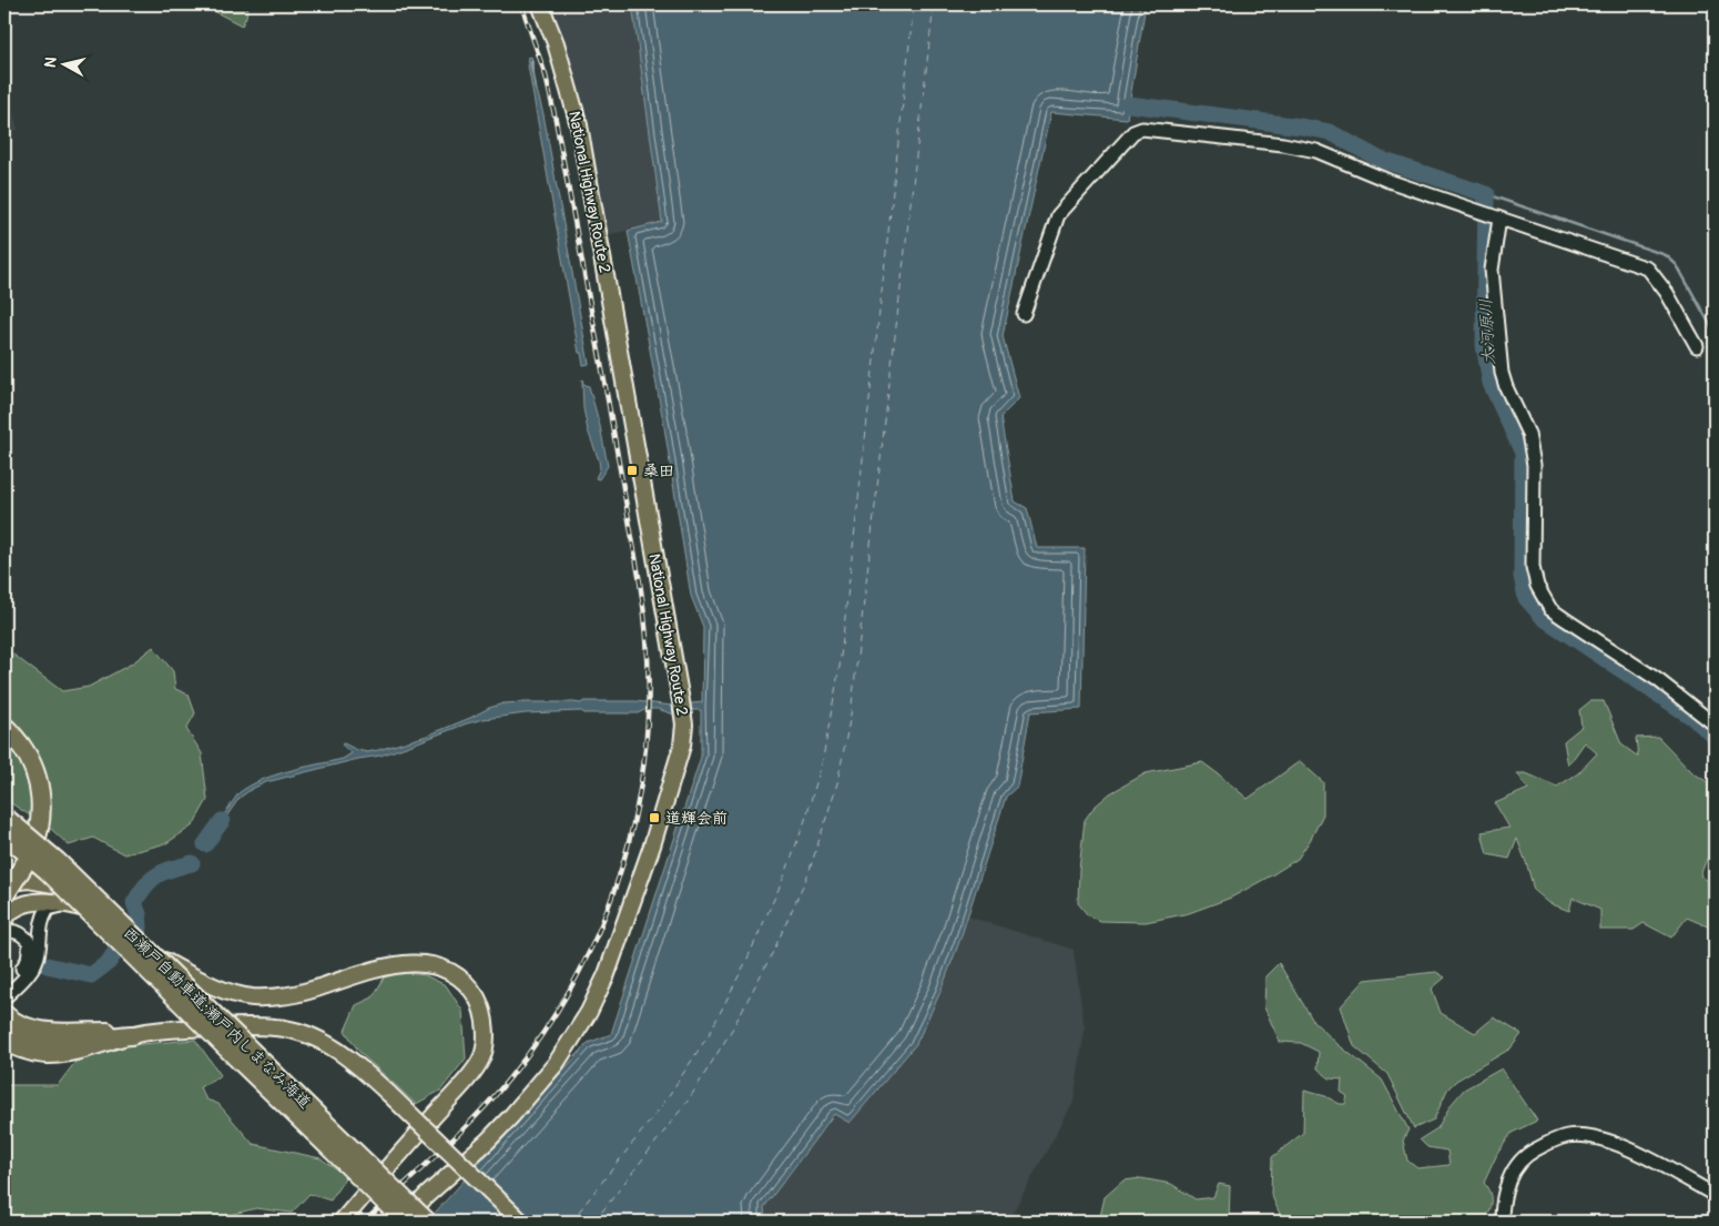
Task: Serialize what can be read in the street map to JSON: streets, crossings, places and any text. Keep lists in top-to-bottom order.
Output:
{
  "streets": {
    "highway": ["National Highway Route 2", "西瀬戸自動車道;瀬戸内しまなみ海道"]
  },
  "crossings": [
    ["National Highway Route 2", "西瀬戸自動車道;瀬戸内しまなみ海道"]
  ],
  "water": ["大河原川"],
  "places": {
    "transit": ["桑田", "道輝会前"]
  },
  "north": "left"
}
